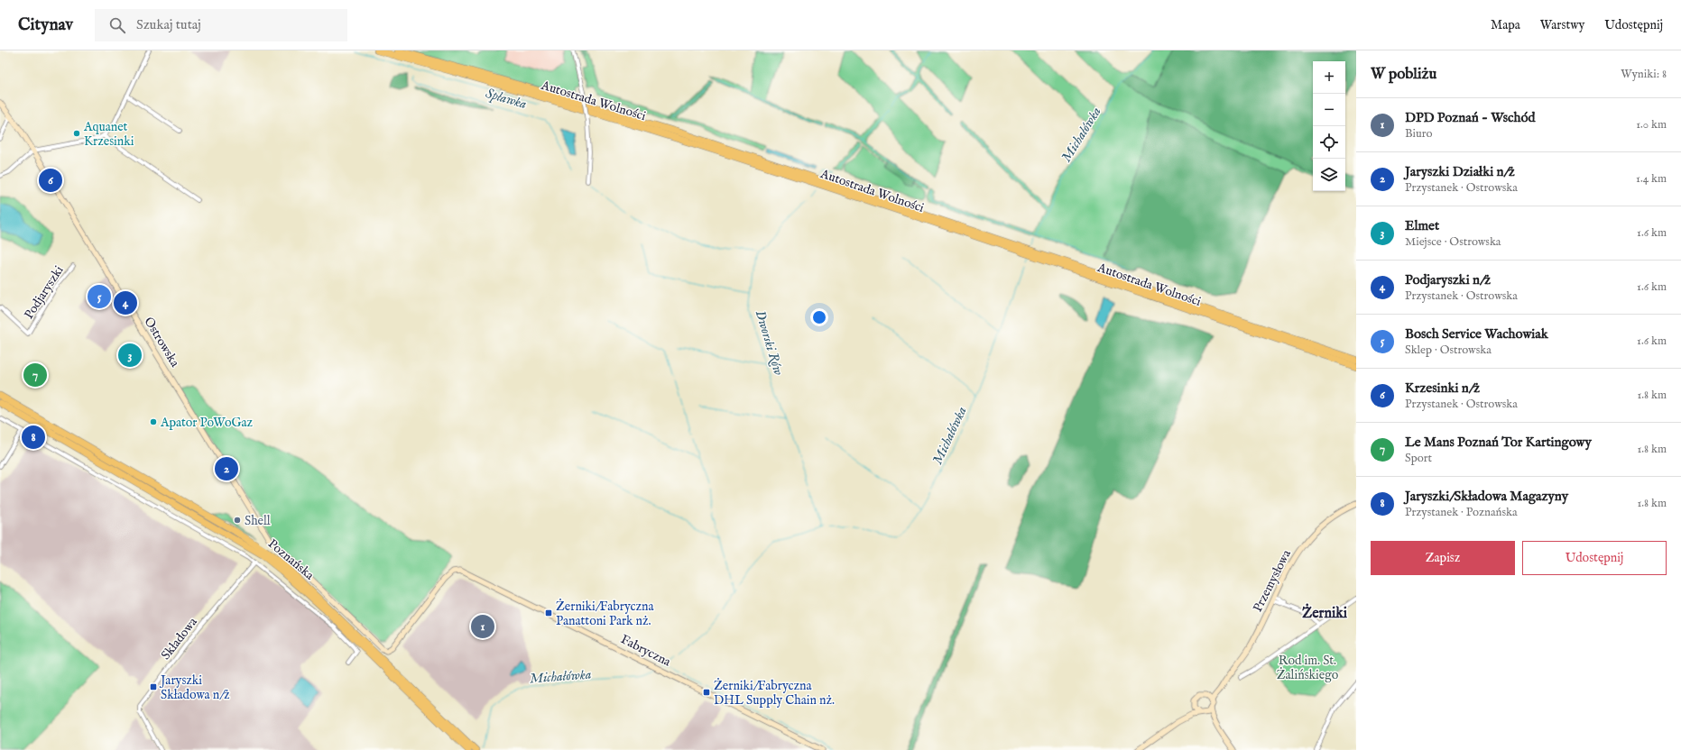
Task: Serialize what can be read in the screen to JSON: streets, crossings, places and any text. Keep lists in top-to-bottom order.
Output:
{
  "streets": {
    "highway": ["Autostrada Wolności", "Poznańska"],
    "street": [
      "Podjaryszki",
      "Ostrowska",
      "Przemysłowa",
      "Składowa",
      "Fabryczna"
    ]
  },
  "crossings": [
    ["Ostrowska", "Fabryczna"]
  ],
  "districts": ["Żerniki"],
  "water": ["Spławka", "Michałówka", "Dworski Rów"],
  "parks": ["Rod im. St. Żalińskiego"],
  "places": {
    "other": ["Aquanet Krzesinki", "Apator PoWoGaz", "Shell"],
    "transit": ["Żerniki/Fabryczna Panattoni Park nż.", "Jaryszki Składowa n/ż", "Żerniki/Fabryczna DHL Supply Chain nż."]
  },
  "page": {
    "header": "Citynav",
    "search": "Szukaj tutaj",
    "nav": ["Mapa", "Warstwy", "Udostępnij"],
    "heading": ["W pobliżu", "Wyniki: 8"],
    "map_buttons": ["+", "−"],
    "list": [
      {
        "mark": "1",
        "name": "DPD Poznań - Wschód",
        "note": "Biuro",
        "value": "1.0 km"
      },
      {
        "mark": "2",
        "name": "Jaryszki Działki n/ż",
        "note": "Przystanek · Ostrowska",
        "value": "1.4 km"
      },
      {
        "mark": "3",
        "name": "Elmet",
        "note": "Miejsce · Ostrowska",
        "value": "1.6 km"
      },
      {
        "mark": "4",
        "name": "Podjaryszki n/ż",
        "note": "Przystanek · Ostrowska",
        "value": "1.6 km"
      },
      {
        "mark": "5",
        "name": "Bosch Service Wachowiak",
        "note": "Sklep · Ostrowska",
        "value": "1.6 km"
      },
      {
        "mark": "6",
        "name": "Krzesinki n/ż",
        "note": "Przystanek · Ostrowska",
        "value": "1.8 km"
      },
      {
        "mark": "7",
        "name": "Le Mans Poznań Tor Kartingowy",
        "note": "Sport",
        "value": "1.8 km"
      },
      {
        "mark": "8",
        "name": "Jaryszki/Składowa Magazyny",
        "note": "Przystanek · Poznańska",
        "value": "1.8 km"
      }
    ],
    "pins": [
      "6",
      "5",
      "4",
      "3",
      "7",
      "8",
      "2",
      "1"
    ],
    "buttons": ["Zapisz", "Udostępnij"]
  }
}
